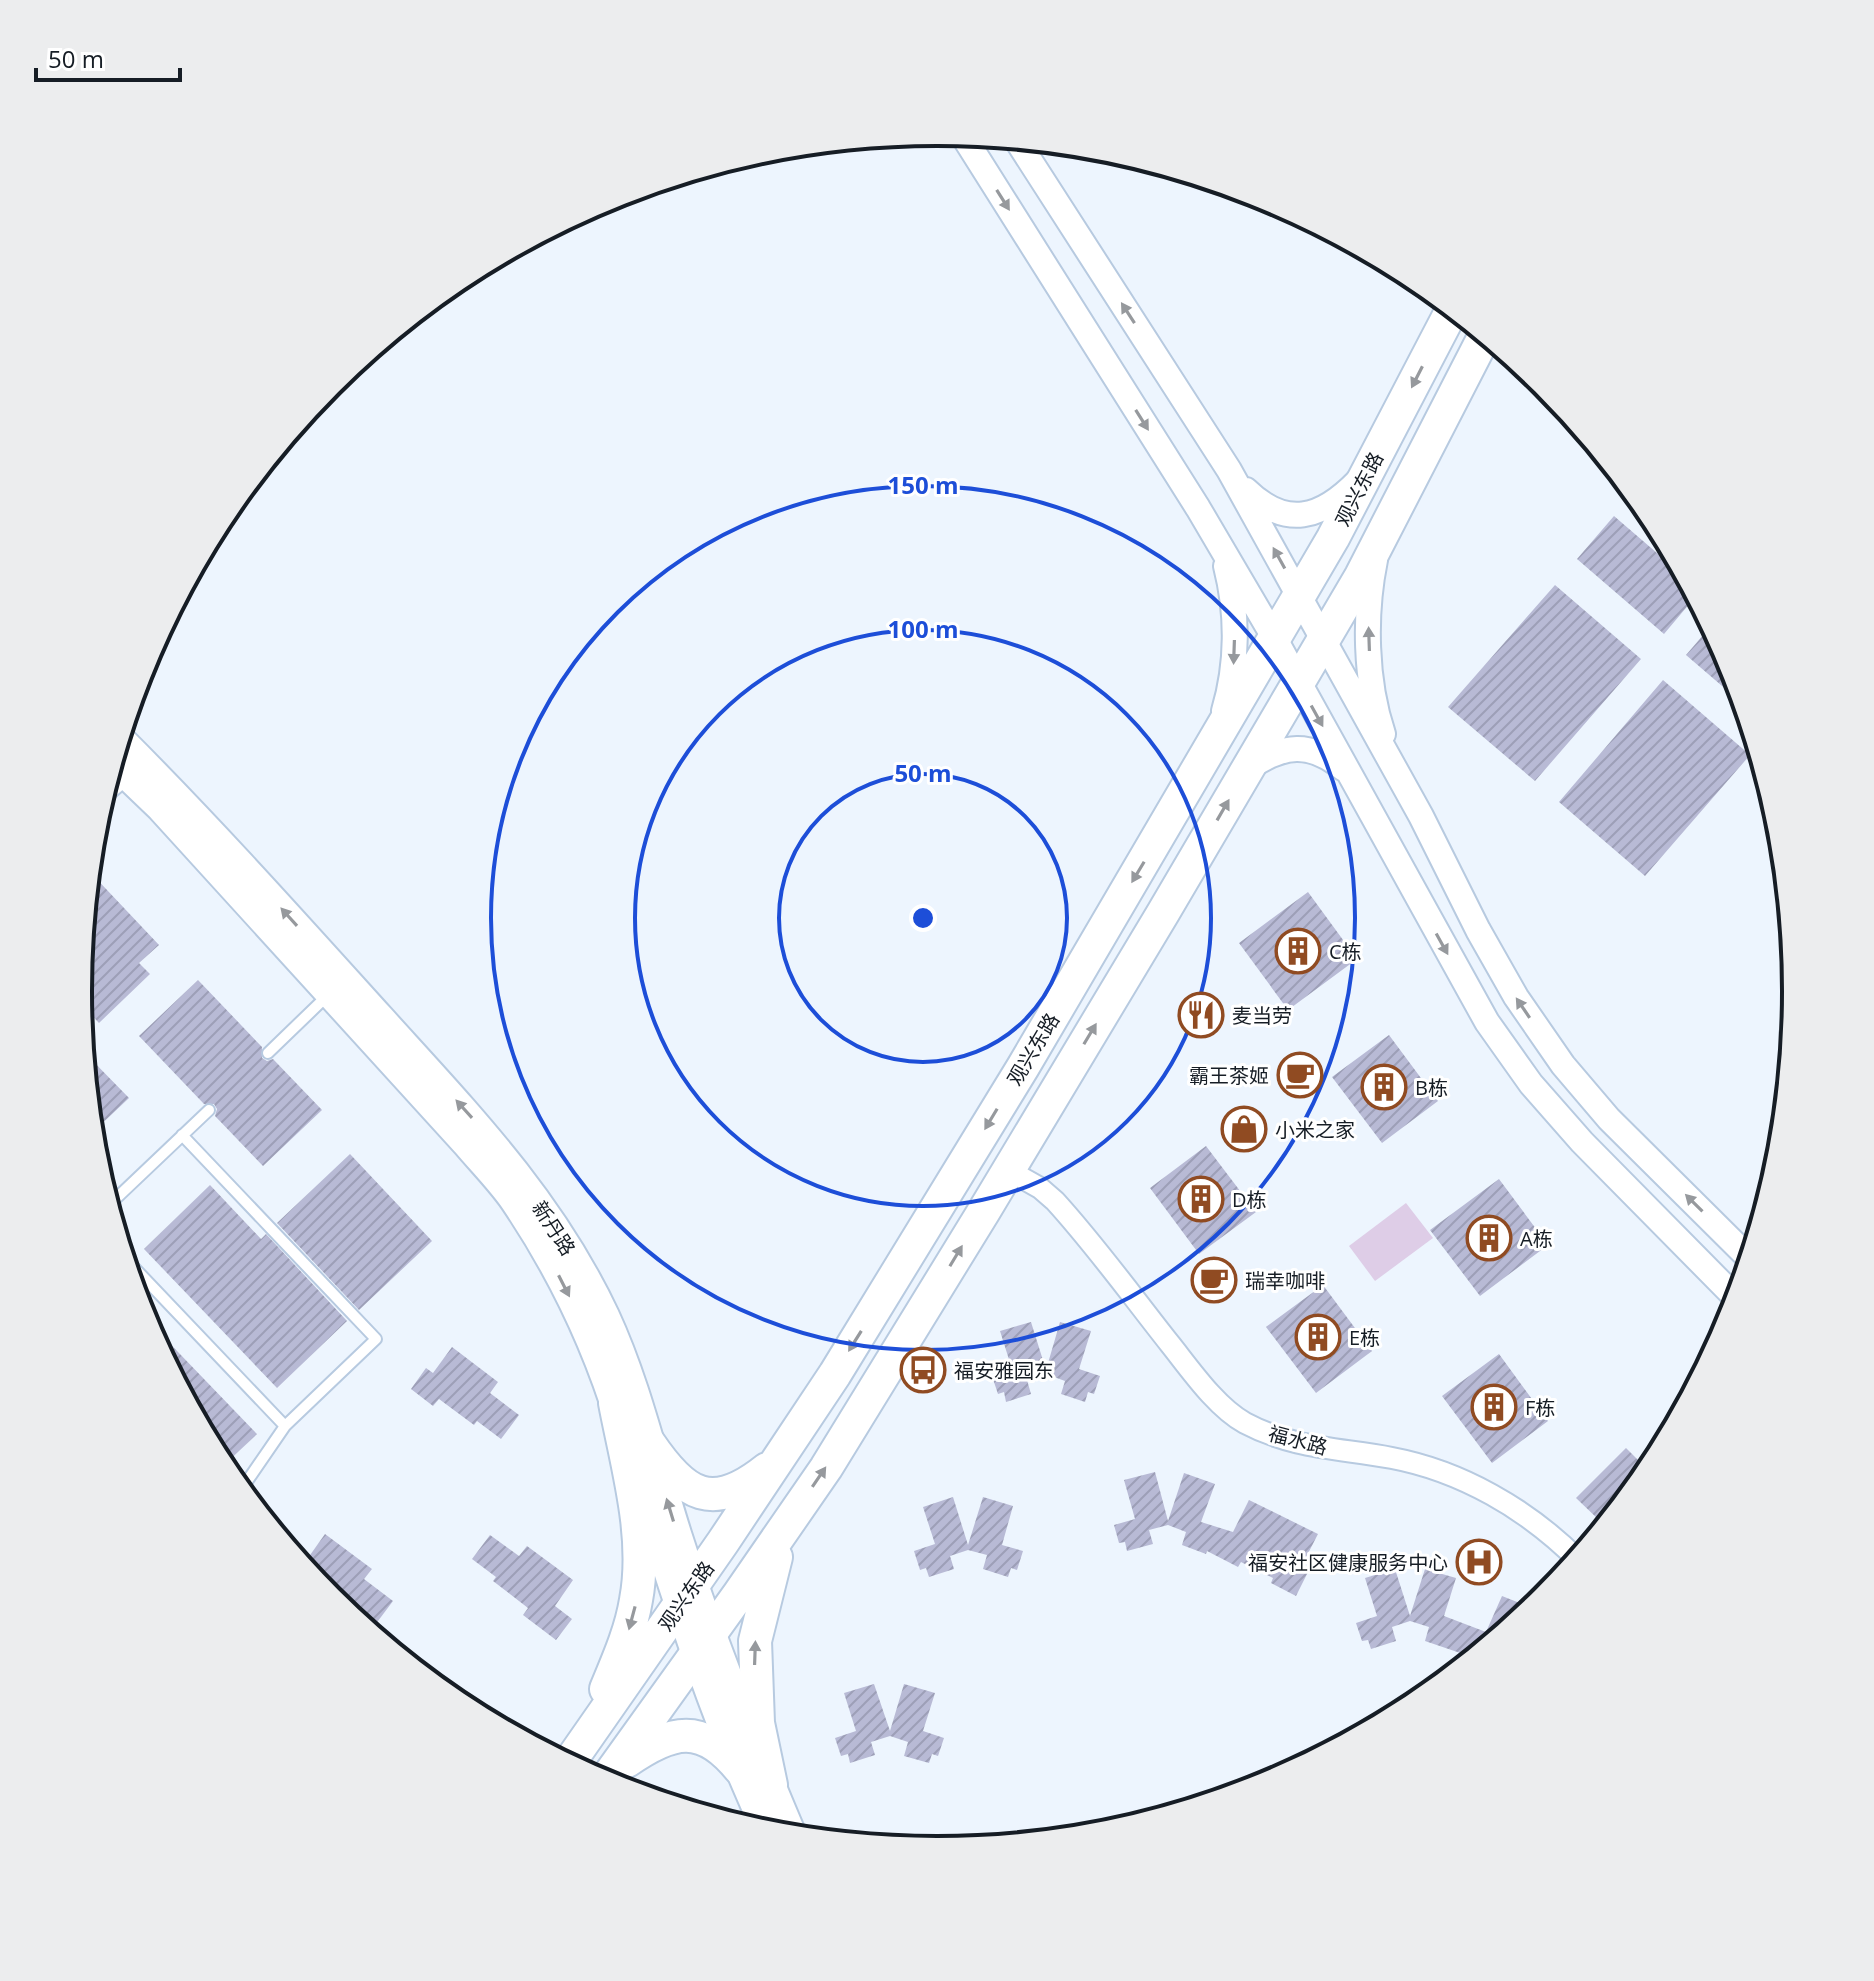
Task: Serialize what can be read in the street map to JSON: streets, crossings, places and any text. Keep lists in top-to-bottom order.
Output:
{
  "streets": {
    "main road": ["观兴东路", "新丹路"],
    "street": ["福水路"]
  },
  "crossings": [
    ["观兴东路", "新丹路"],
    ["观兴东路", "福水路"]
  ],
  "places": {
    "building": [
      "C栋",
      "B栋",
      "D栋",
      "A栋",
      "E栋",
      "F栋"
    ],
    "restaurant": ["麦当劳"],
    "cafe": ["霸王茶姬", "瑞幸咖啡"],
    "shop": ["小米之家"],
    "bus stop": ["福安雅园东"],
    "hospital": ["福安社区健康服务中心"]
  },
  "scale_bar": "50 m",
  "rings": ["150 m", "100 m", "50 m"]
}
